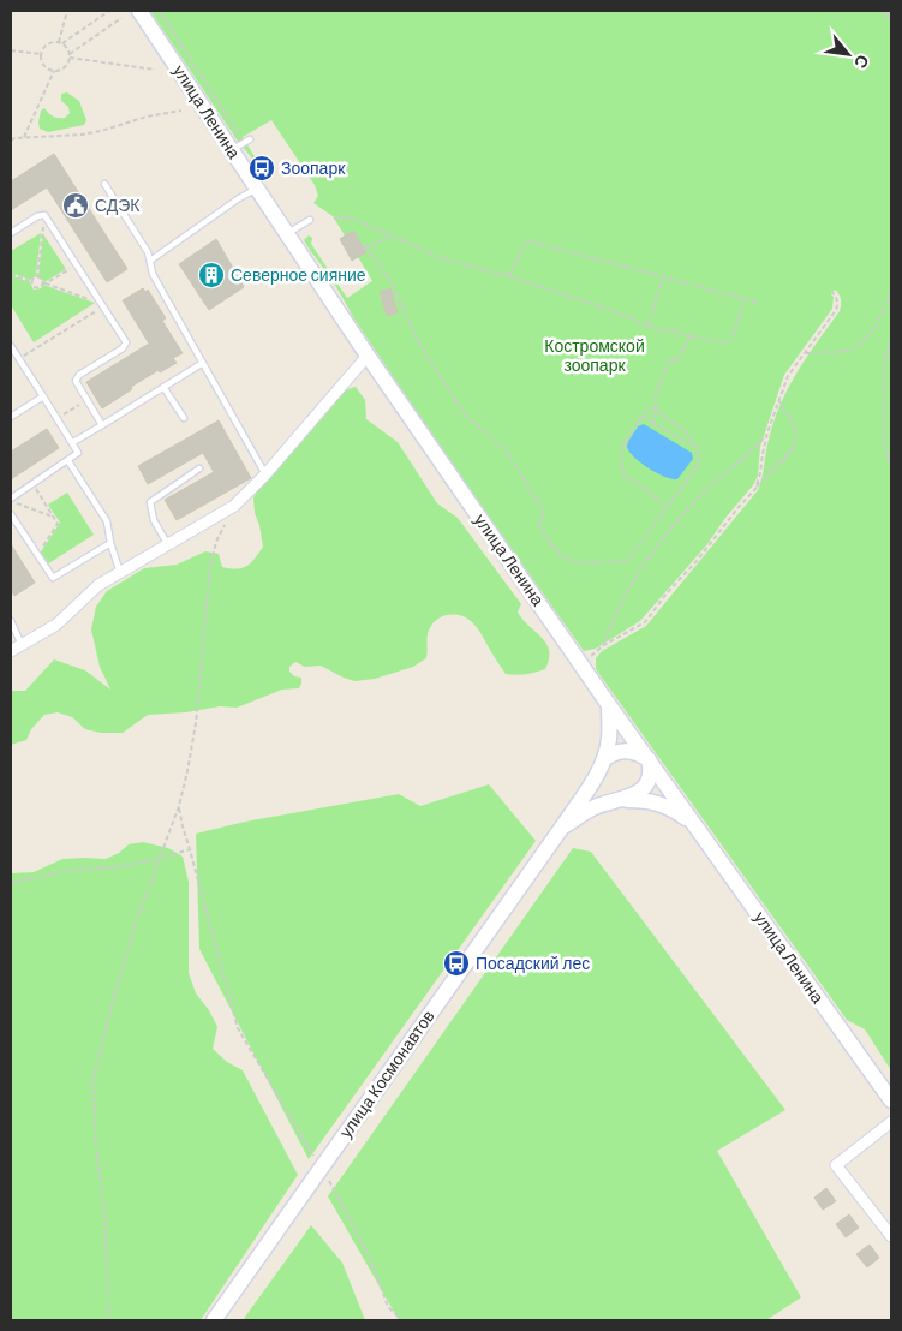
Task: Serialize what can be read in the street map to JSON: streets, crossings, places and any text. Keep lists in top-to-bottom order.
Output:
{
  "streets": {
    "main road": ["улица Ленина", "улица Космонавтов"]
  },
  "parks": ["Костромской зоопарк"],
  "places": {
    "bus stop": ["Зоопарк", "Посадский лес"],
    "public building": ["СДЭК"],
    "building": ["Северное сияние"]
  },
  "north": "bottom right"
}
